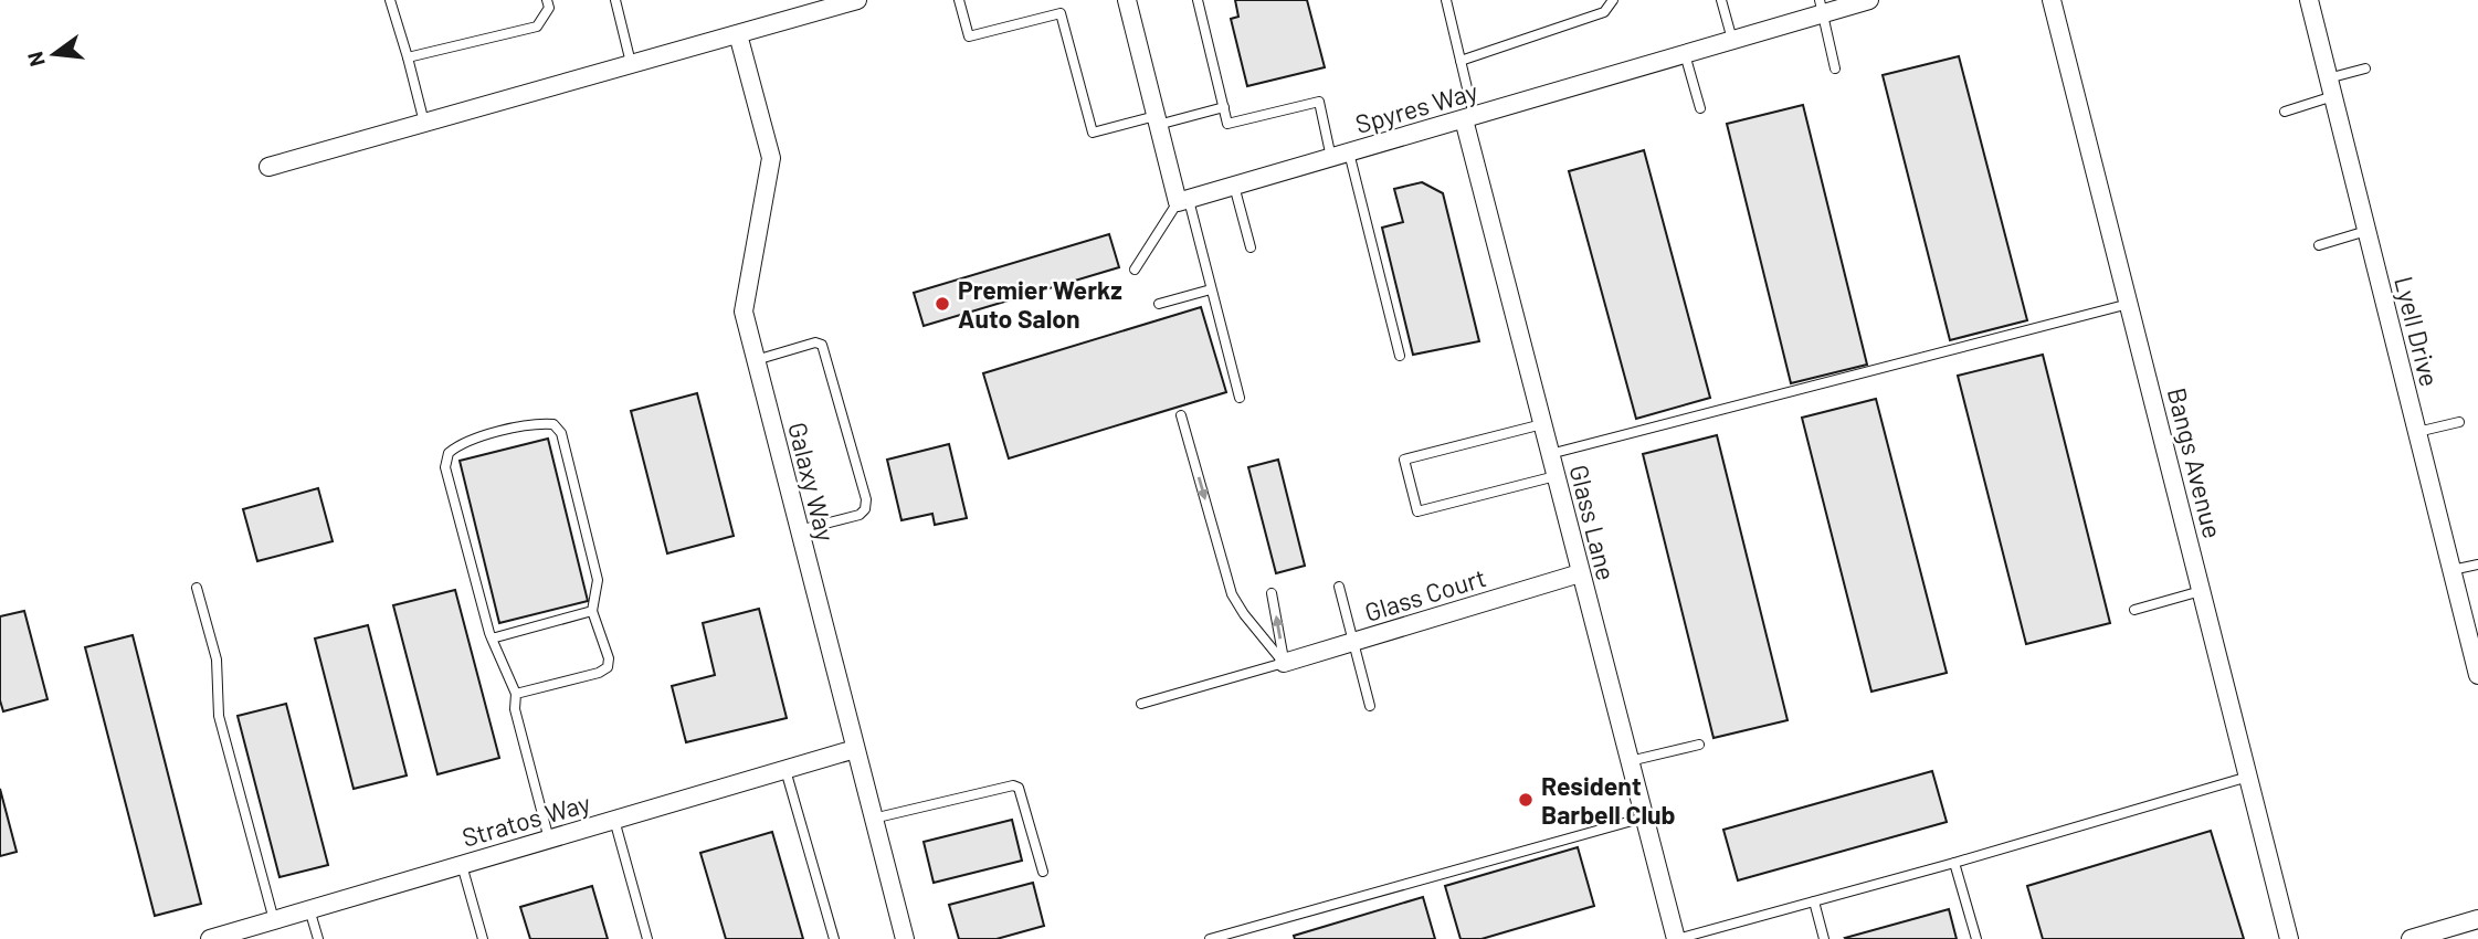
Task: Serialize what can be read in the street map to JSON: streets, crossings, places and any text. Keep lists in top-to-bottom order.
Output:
{
  "streets": {
    "street": [
      "Spyres Way",
      "Lyell Drive",
      "Bangs Avenue",
      "Galaxy Way",
      "Glass Lane",
      "Glass Court",
      "Stratos Way"
    ]
  },
  "crossings": [
    ["Spyres Way", "Glass Lane"],
    ["Galaxy Way", "Stratos Way"],
    ["Glass Lane", "Glass Court"]
  ],
  "places": ["Premier Werkz Auto Salon", "Resident Barbell Club"],
  "north": "left"
}
